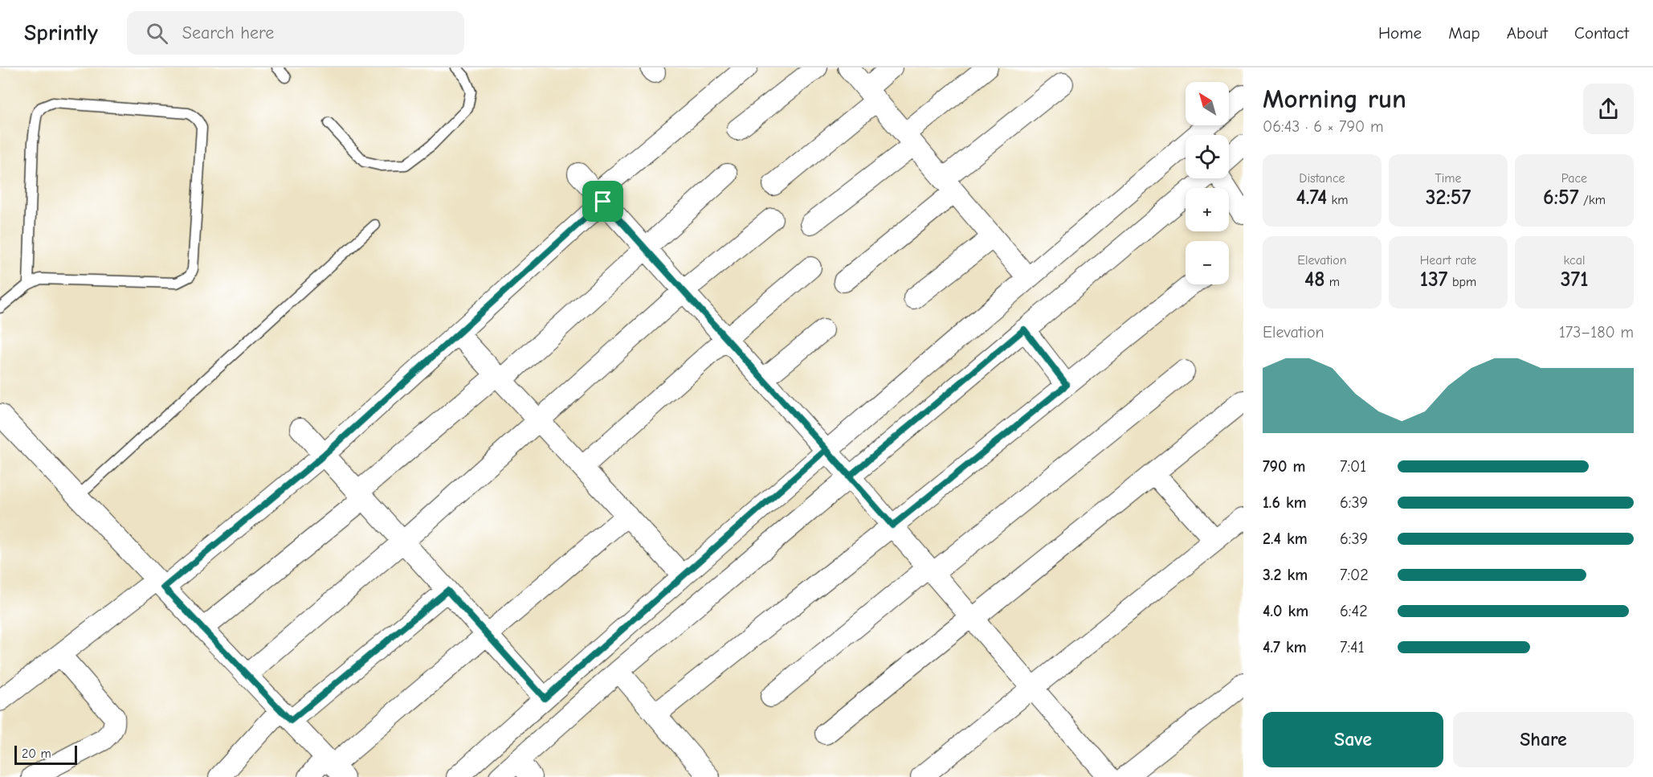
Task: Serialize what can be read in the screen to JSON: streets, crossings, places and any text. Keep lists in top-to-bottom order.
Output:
{
  "scale_bar": "20 m",
  "north": "top left",
  "page": {
    "header": "Sprintly",
    "search": "Search here",
    "nav": [
      "Home",
      "Map",
      "About",
      "Contact"
    ],
    "heading": ["Morning run", "06:43 · 6 × 790 m"],
    "map_buttons": ["+", "−"],
    "stats": [
      ["Distance", "4.74 km"],
      ["Time", "32:57"],
      ["Pace", "6:57 /km"],
      ["Elevation", "48 m"],
      ["Heart rate", "137 bpm"],
      ["kcal", "371"]
    ],
    "chart": ["Elevation", "173–180 m"],
    "list": [
      {
        "name": "790 m",
        "note": "7:01"
      },
      {
        "name": "1.6 km",
        "note": "6:39"
      },
      {
        "name": "2.4 km",
        "note": "6:39"
      },
      {
        "name": "3.2 km",
        "note": "7:02"
      },
      {
        "name": "4.0 km",
        "note": "6:42"
      },
      {
        "name": "4.7 km",
        "note": "7:41"
      }
    ],
    "buttons": ["Save", "Share"],
    "scale": "20 m"
  }
}
